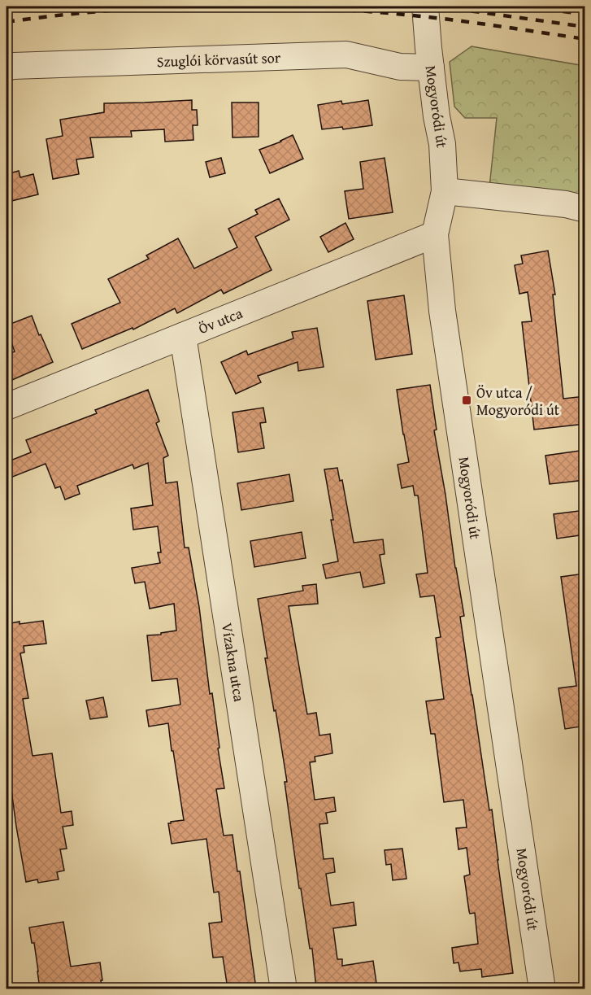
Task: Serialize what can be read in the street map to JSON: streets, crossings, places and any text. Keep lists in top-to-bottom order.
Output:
{
  "streets": {
    "street": [
      "Szuglói körvasút sor",
      "Mogyoródi út",
      "Öv utca",
      "Vízakna utca"
    ]
  },
  "crossings": [
    ["Szuglói körvasút sor", "Mogyoródi út"],
    ["Mogyoródi út", "Öv utca"],
    ["Öv utca", "Vízakna utca"]
  ],
  "places": {
    "transit": ["Öv utca / Mogyoródi út"]
  }
}
